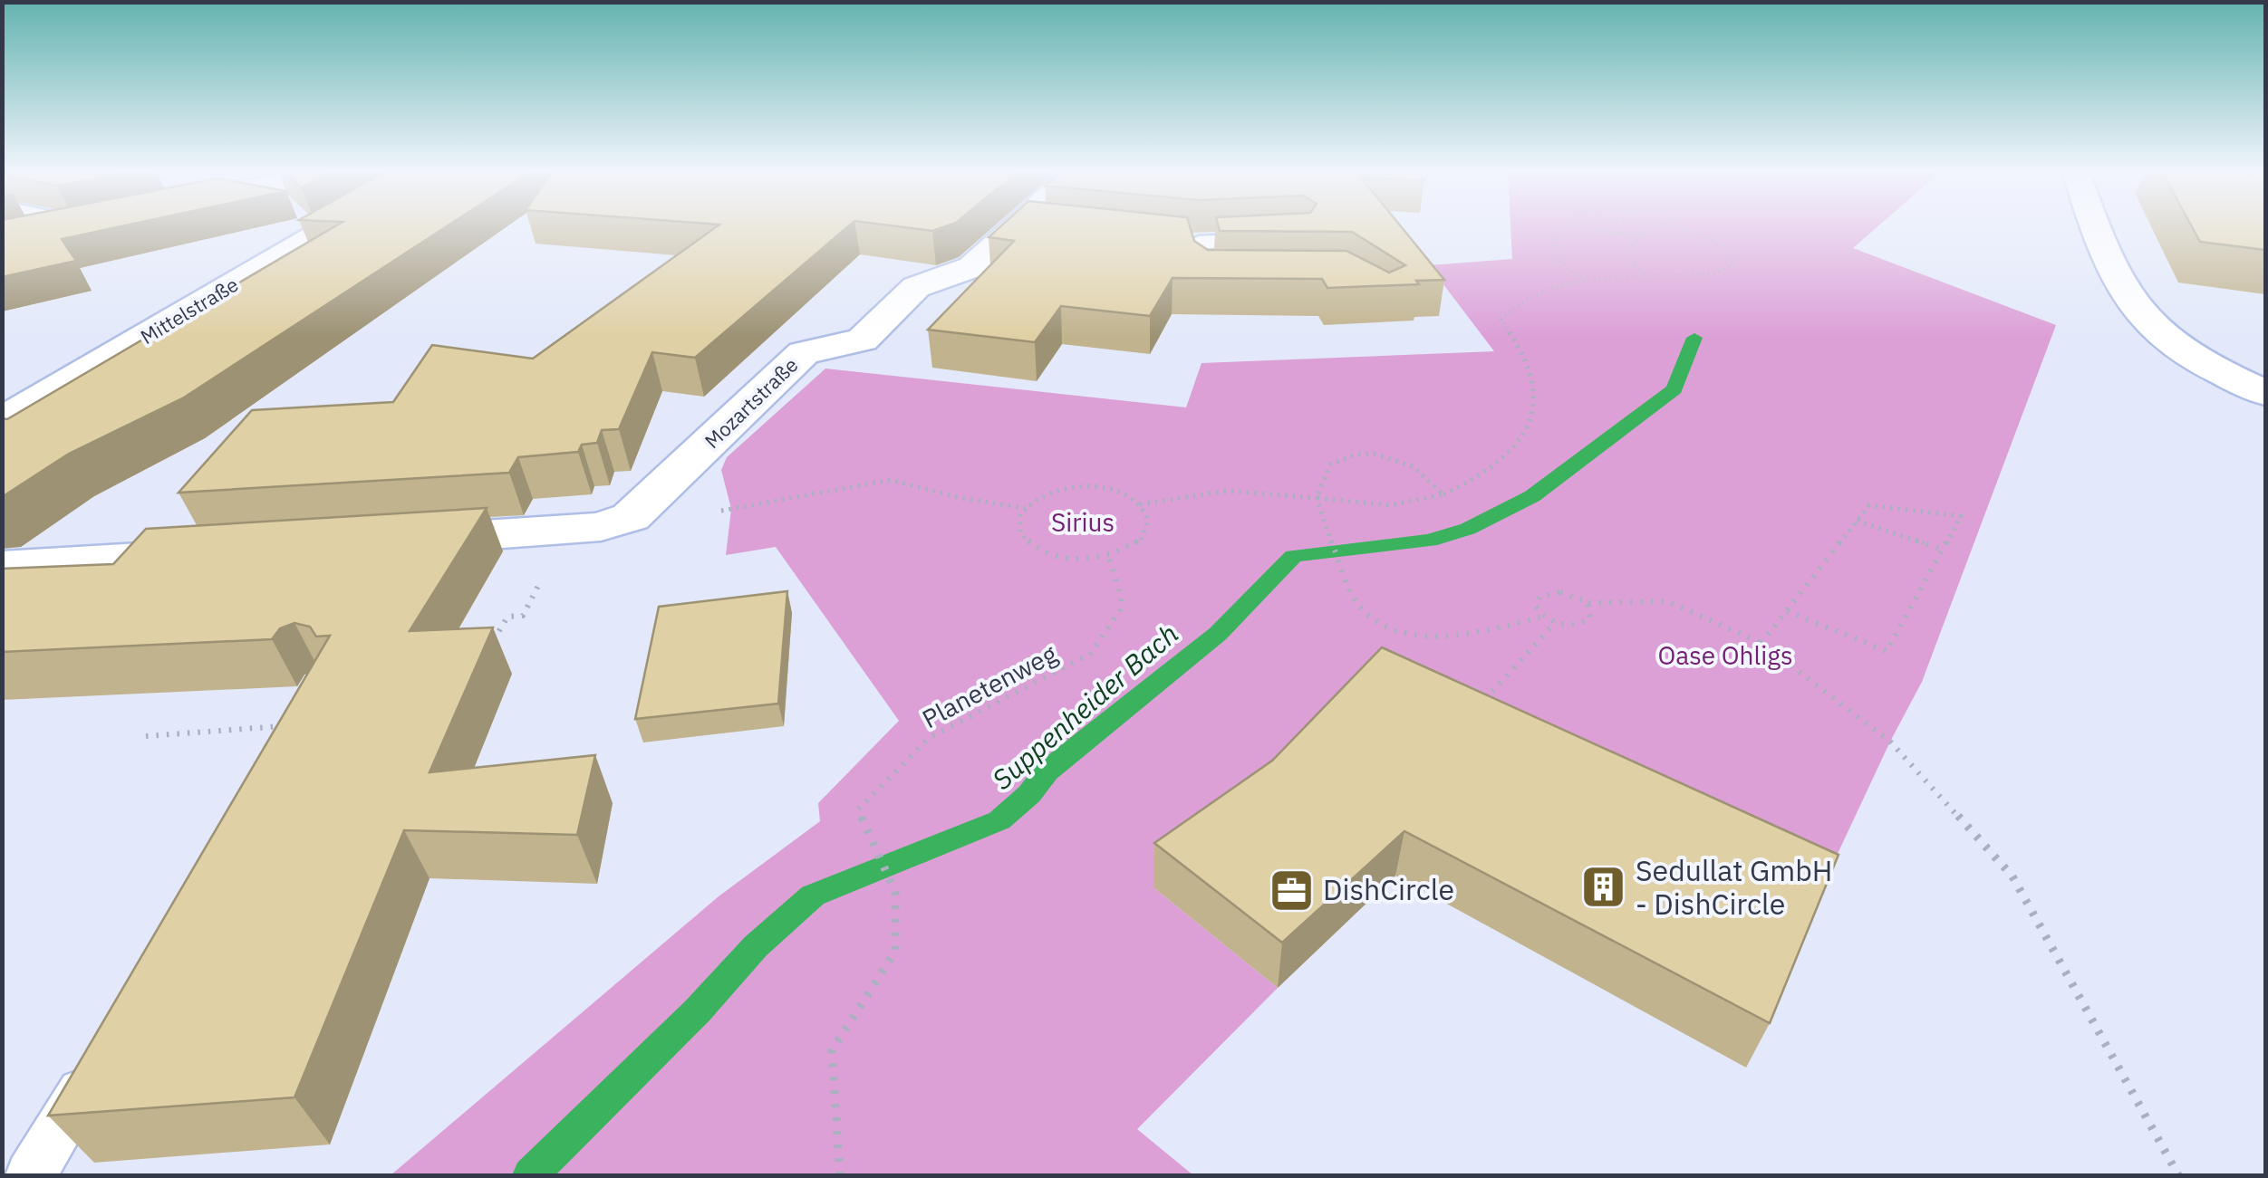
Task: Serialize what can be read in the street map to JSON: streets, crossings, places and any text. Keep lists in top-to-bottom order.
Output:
{
  "streets": {
    "street": ["Mittelstraße", "Mozartstraße"],
    "path": ["Planetenweg"]
  },
  "water": ["Suppenheider Bach"],
  "parks": ["Sirius", "Oase Ohligs"],
  "places": {
    "building": ["Sedullat GmbH - DishCircle"],
    "office": ["DishCircle"]
  }
}
